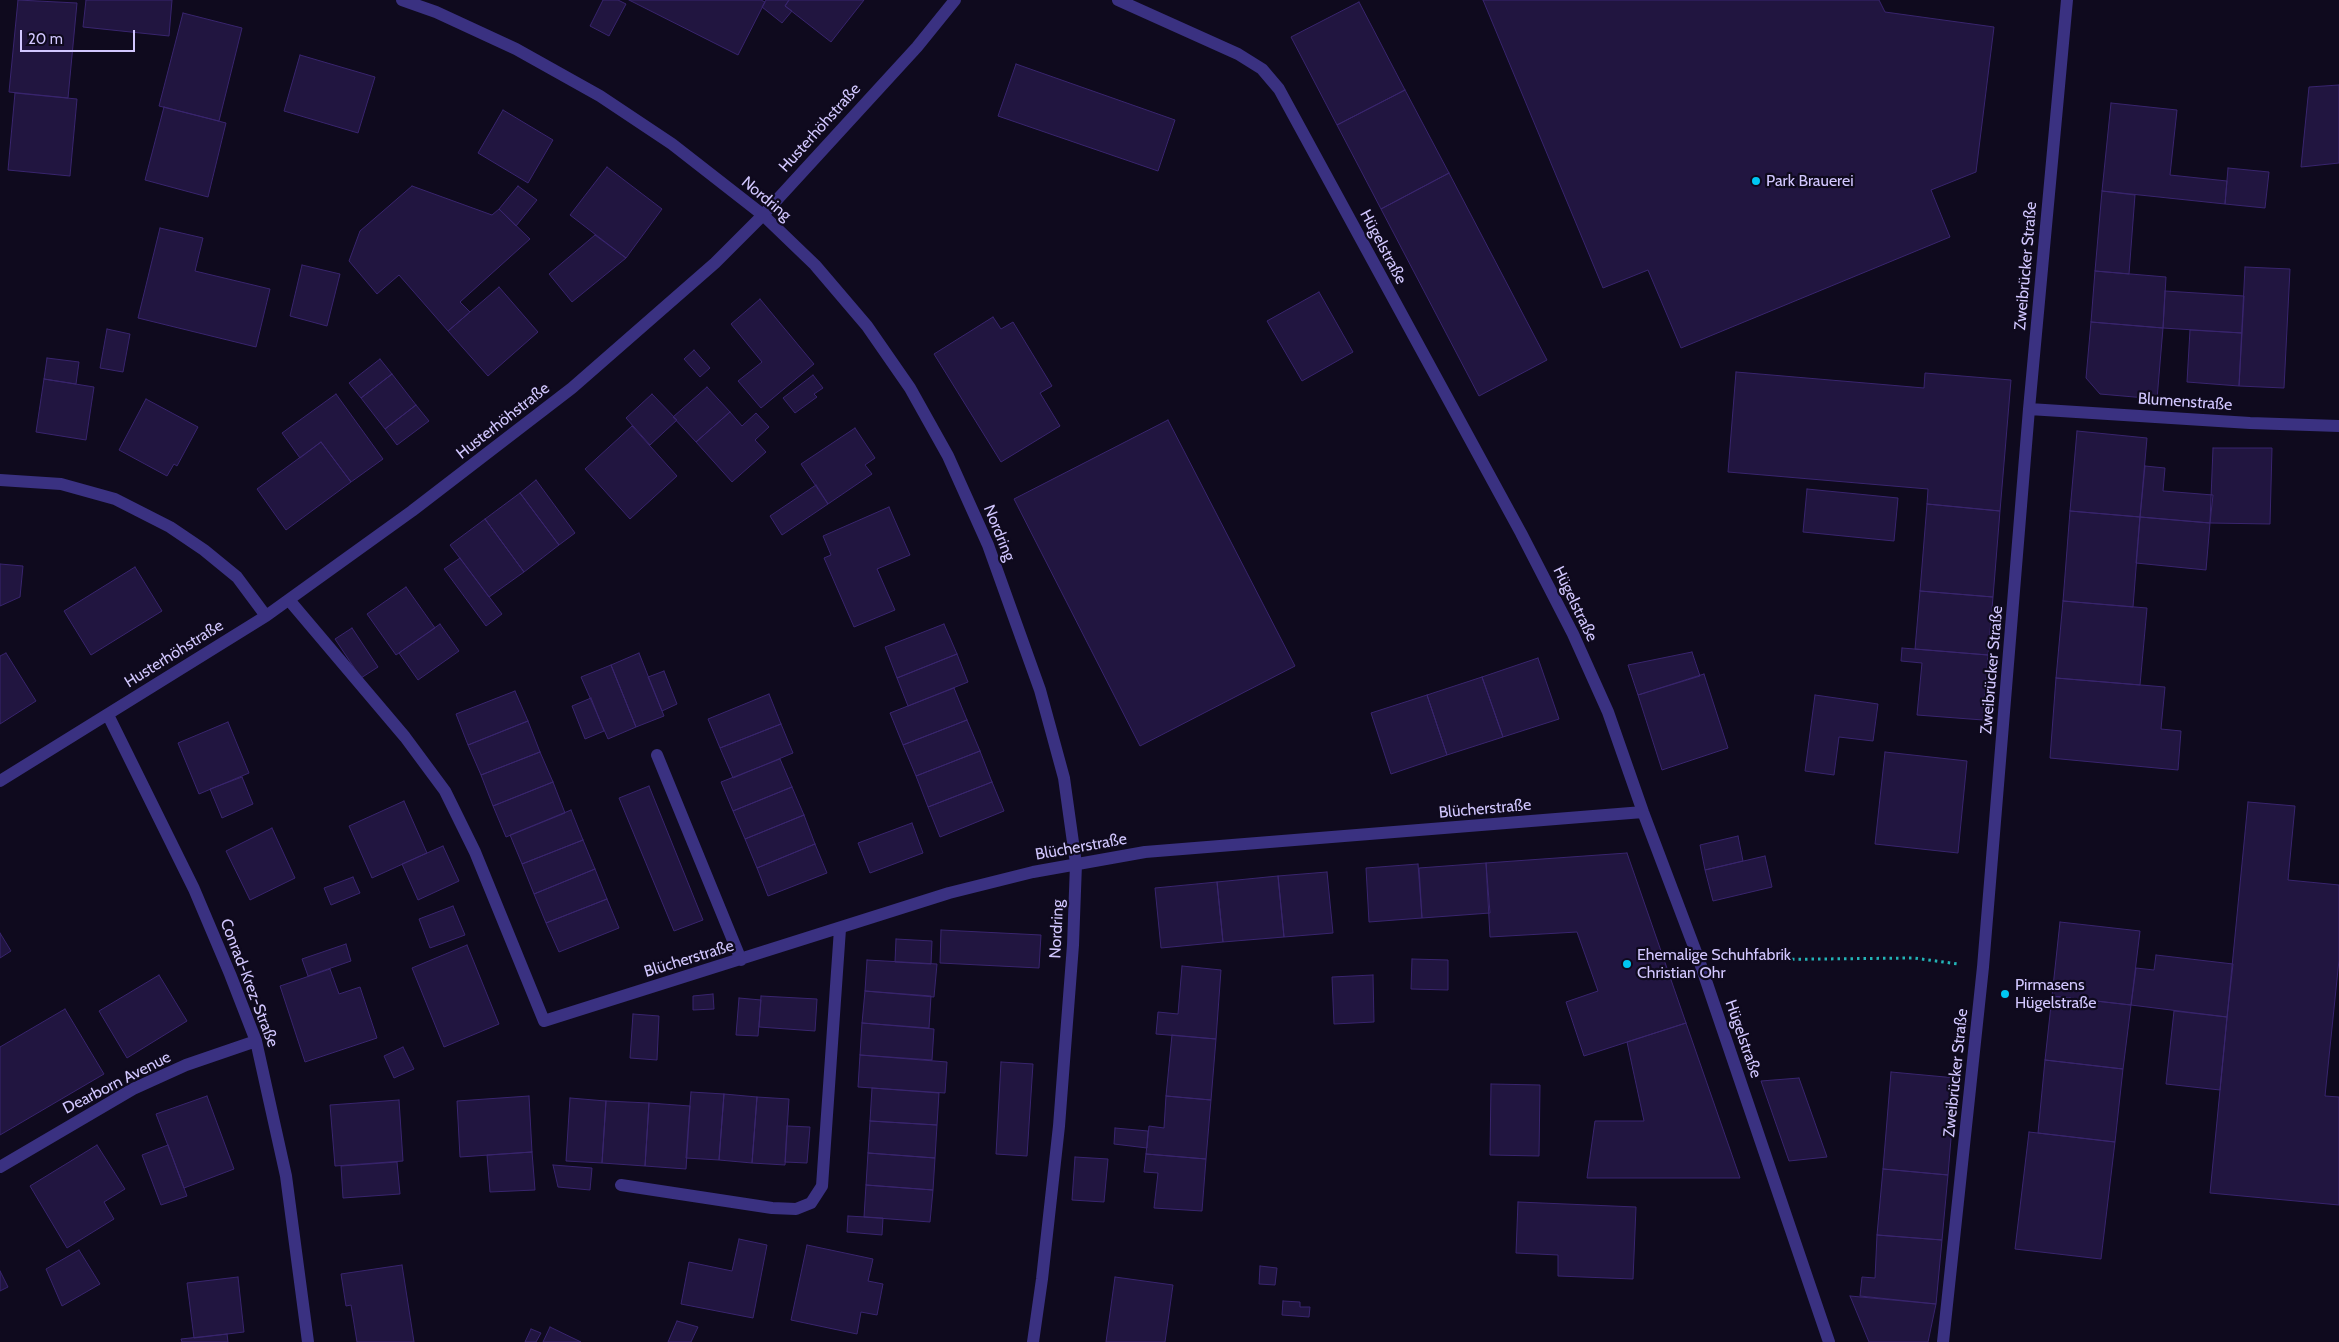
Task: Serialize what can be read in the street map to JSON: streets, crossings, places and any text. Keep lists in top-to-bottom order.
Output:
{
  "streets": {
    "street": [
      "Husterhöhstraße",
      "Nordring",
      "Hügelstraße",
      "Zweibrücker Straße",
      "Blumenstraße",
      "Blücherstraße",
      "Conrad-Krez-Straße",
      "Dearborn Avenue"
    ]
  },
  "crossings": [
    ["Husterhöhstraße", "Nordring"],
    ["Husterhöhstraße", "Blücherstraße"],
    ["Husterhöhstraße", "Conrad-Krez-Straße"],
    ["Nordring", "Blücherstraße"],
    ["Hügelstraße", "Blücherstraße"],
    ["Zweibrücker Straße", "Blumenstraße"],
    ["Conrad-Krez-Straße", "Dearborn Avenue"]
  ],
  "places": ["Park Brauerei", "Ehemalige Schuhfabrik Christian Ohr", "Pirmasens Hügelstraße"],
  "scale_bar": "20 m"
}
